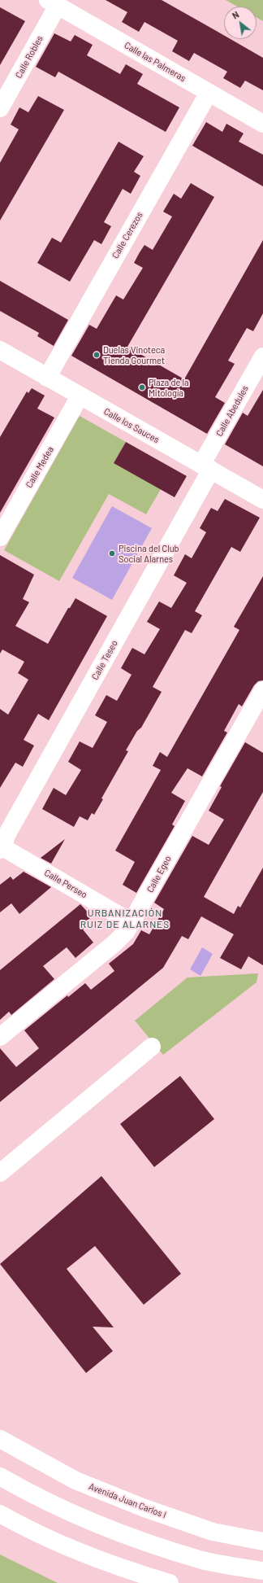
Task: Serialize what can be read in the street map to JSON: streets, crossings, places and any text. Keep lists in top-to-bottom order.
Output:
{
  "streets": {
    "street": [
      "Calle Robles",
      "Calle las Palmeras",
      "Calle Cerezos",
      "Calle Abedules",
      "Calle los Sauces",
      "Calle Medea",
      "Calle Teseo",
      "Calle Egeo",
      "Calle Perseo",
      "Avenida Juan Carlos I"
    ]
  },
  "crossings": [
    ["Calle Robles", "Calle las Palmeras"],
    ["Calle las Palmeras", "Calle Cerezos"],
    ["Calle Cerezos", "Calle los Sauces"],
    ["Calle Abedules", "Calle los Sauces"],
    ["Calle Abedules", "Calle Teseo"],
    ["Calle los Sauces", "Calle Medea"],
    ["Calle los Sauces", "Calle Teseo"],
    ["Calle Teseo", "Calle Perseo"],
    ["Calle Egeo", "Calle Perseo"]
  ],
  "districts": ["URBANIZACIÓN RUIZ DE ALARNES"],
  "places": ["Duelas Vinoteca Tienda Gourmet", "Plaza de la Mitología", "Piscina del Club Social Alarnes"],
  "north": "top left"
}
